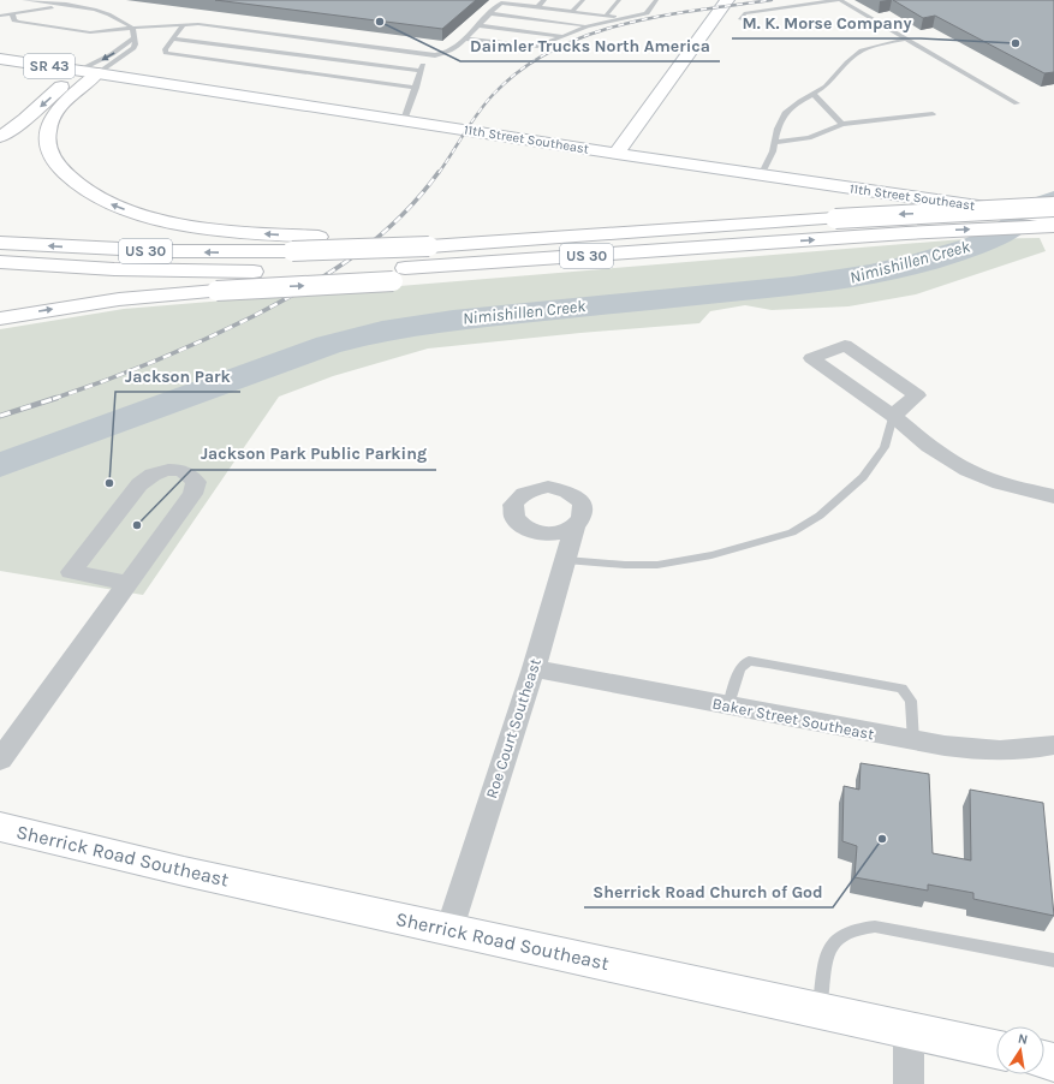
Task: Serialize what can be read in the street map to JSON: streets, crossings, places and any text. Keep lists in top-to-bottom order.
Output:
{
  "streets": {
    "main road": [
      "SR 43",
      "11th Street Southeast",
      "US 30",
      "Sherrick Road Southeast"
    ],
    "street": ["Baker Street Southeast", "Roe Court Southeast"]
  },
  "crossings": [
    ["Baker Street Southeast", "Roe Court Southeast"],
    ["Roe Court Southeast", "Sherrick Road Southeast"]
  ],
  "water": ["Nimishillen Creek"],
  "places": [
    "Daimler Trucks North America",
    "M. K. Morse Company",
    "Jackson Park",
    "Jackson Park Public Parking",
    "Sherrick Road Church of God"
  ],
  "north": "top"
}
